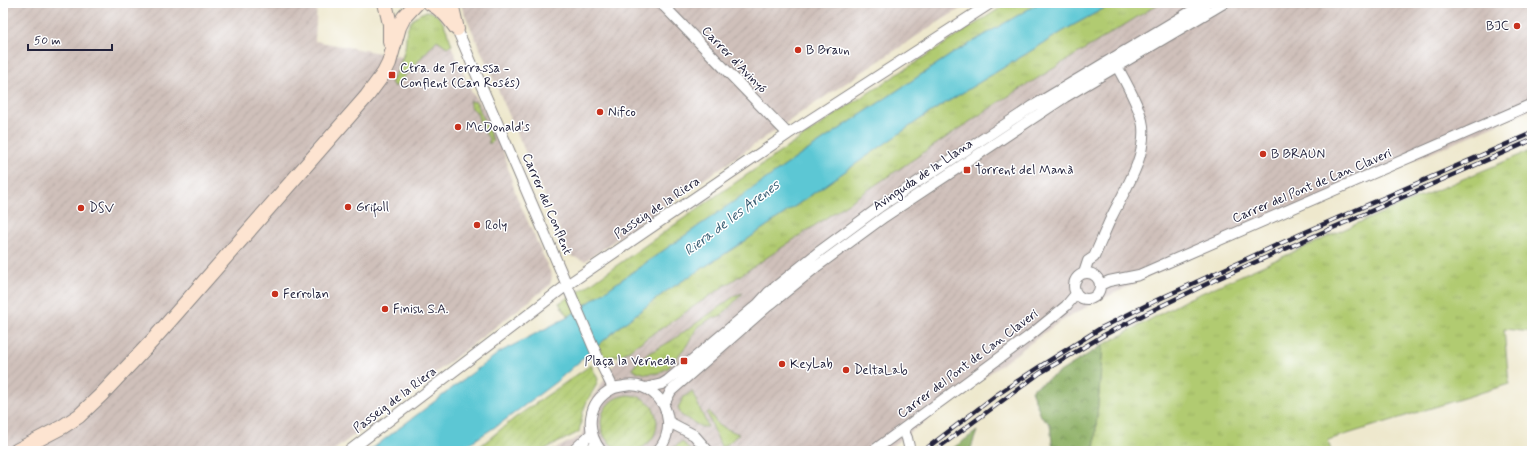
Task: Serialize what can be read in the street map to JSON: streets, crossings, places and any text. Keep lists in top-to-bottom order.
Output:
{
  "streets": {
    "street": [
      "Carrer d'Avinyó",
      "Avinguda de la Llana",
      "Carrer del Pont de Can Claveri",
      "Carrer del Conflent",
      "Passeig de la Riera"
    ]
  },
  "crossings": [
    ["Carrer d'Avinyó", "Passeig de la Riera"],
    ["Carrer del Conflent", "Passeig de la Riera"]
  ],
  "water": ["Riera de les Arenes"],
  "places": {
    "other": [
      "BJC",
      "B Braun",
      "Nifco",
      "McDonald's",
      "B BRAUN",
      "Grifoll",
      "DSV",
      "Roly",
      "Ferrolan",
      "Finish S.A.",
      "KeyLab",
      "DeltaLab"
    ],
    "transit": ["Ctra. de Terrassa - Conflent (Can Rosés)", "Torrent del Manà", "Plaça la Verneda"]
  },
  "scale_bar": "50 m"
}
